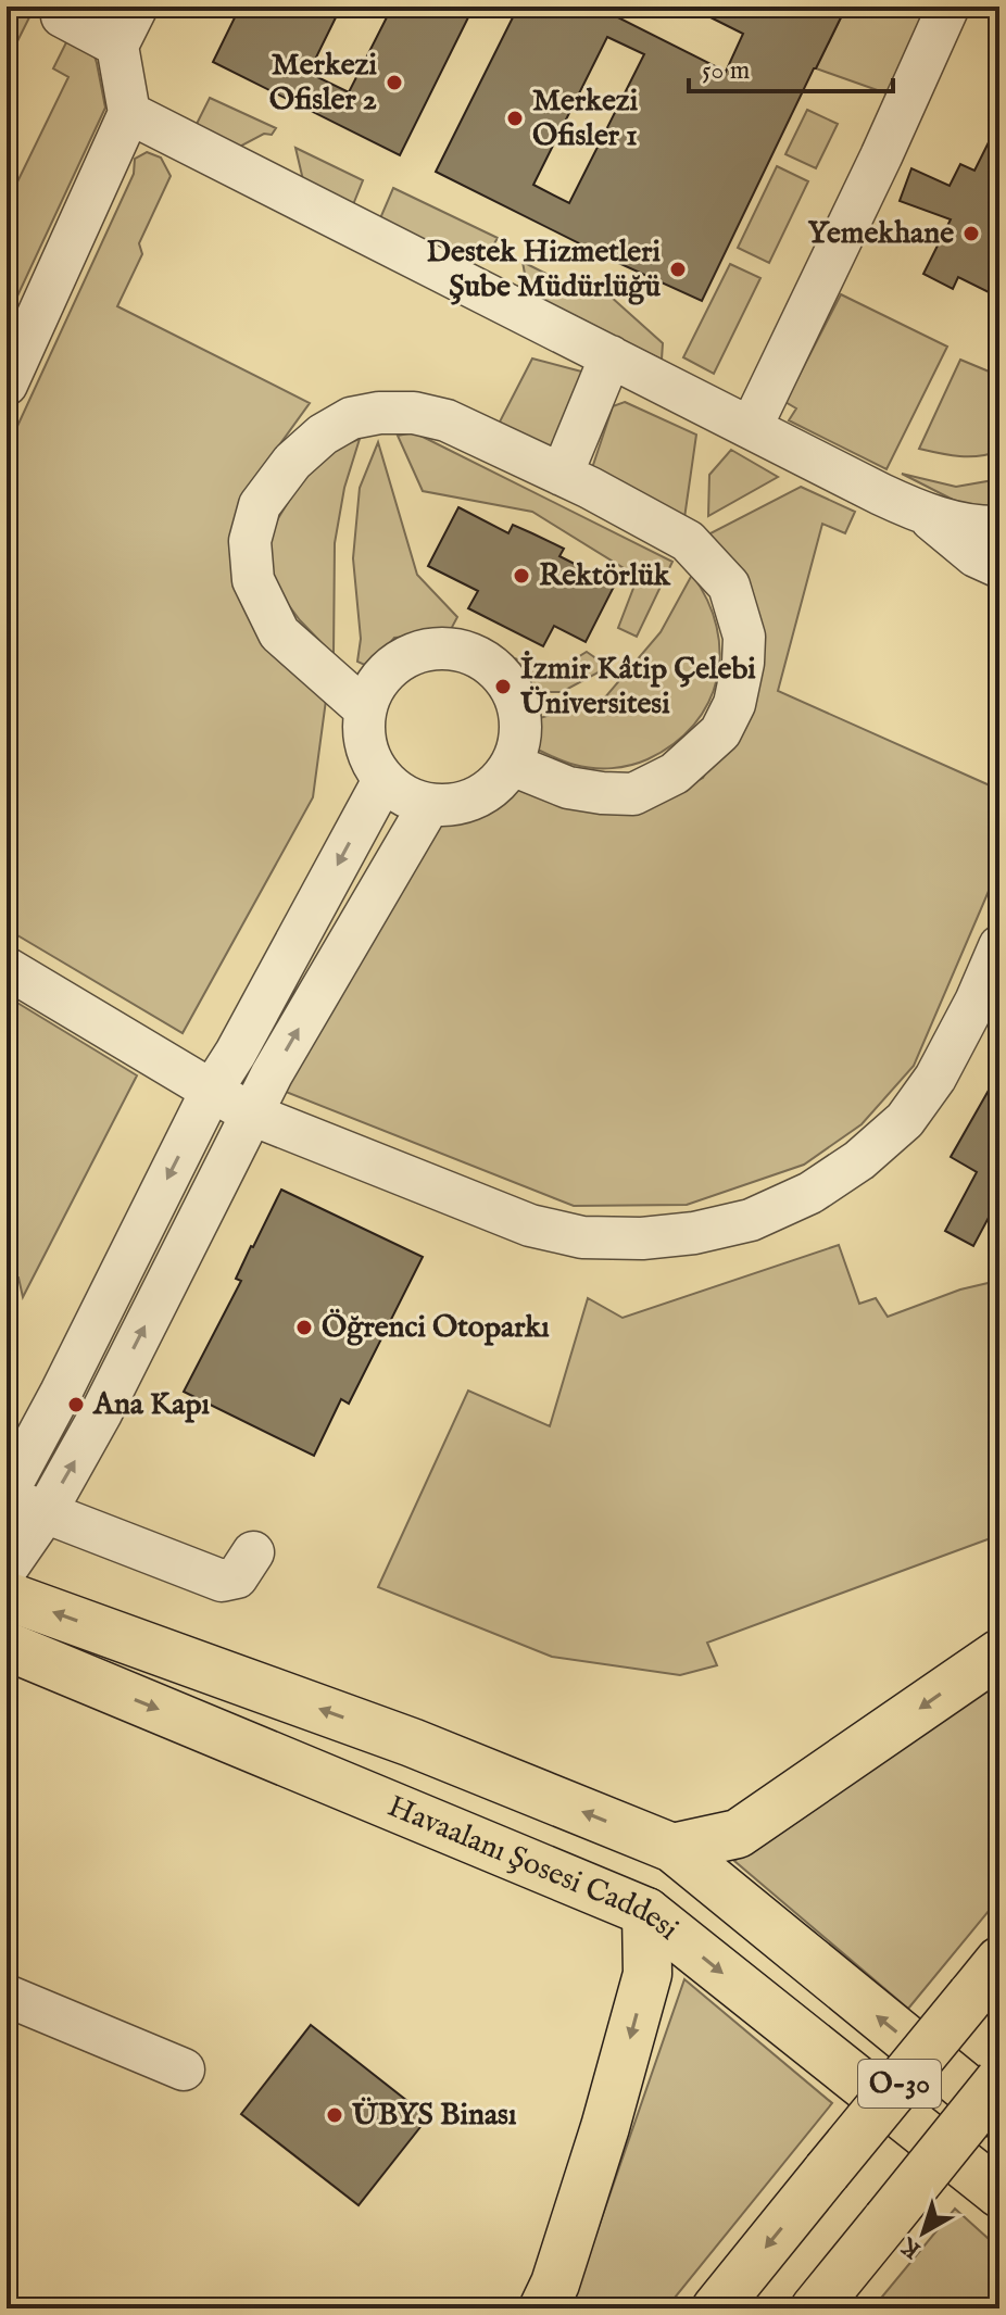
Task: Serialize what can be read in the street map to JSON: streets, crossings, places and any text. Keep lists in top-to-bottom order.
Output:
{
  "streets": {
    "main road": ["Havaalanı Şosesi Caddesi", "O-30"]
  },
  "places": [
    "Merkezi Ofisler 2",
    "Merkezi Ofisler 1",
    "Yemekhane",
    "Destek Hizmetleri Şube Müdürlüğü",
    "Rektörlük",
    "İzmir Kâtip Çelebi Üniversitesi",
    "Öğrenci Otoparkı",
    "Ana Kapı",
    "ÜBYS Binası"
  ],
  "scale_bar": "50 m",
  "north": "bottom left"
}
